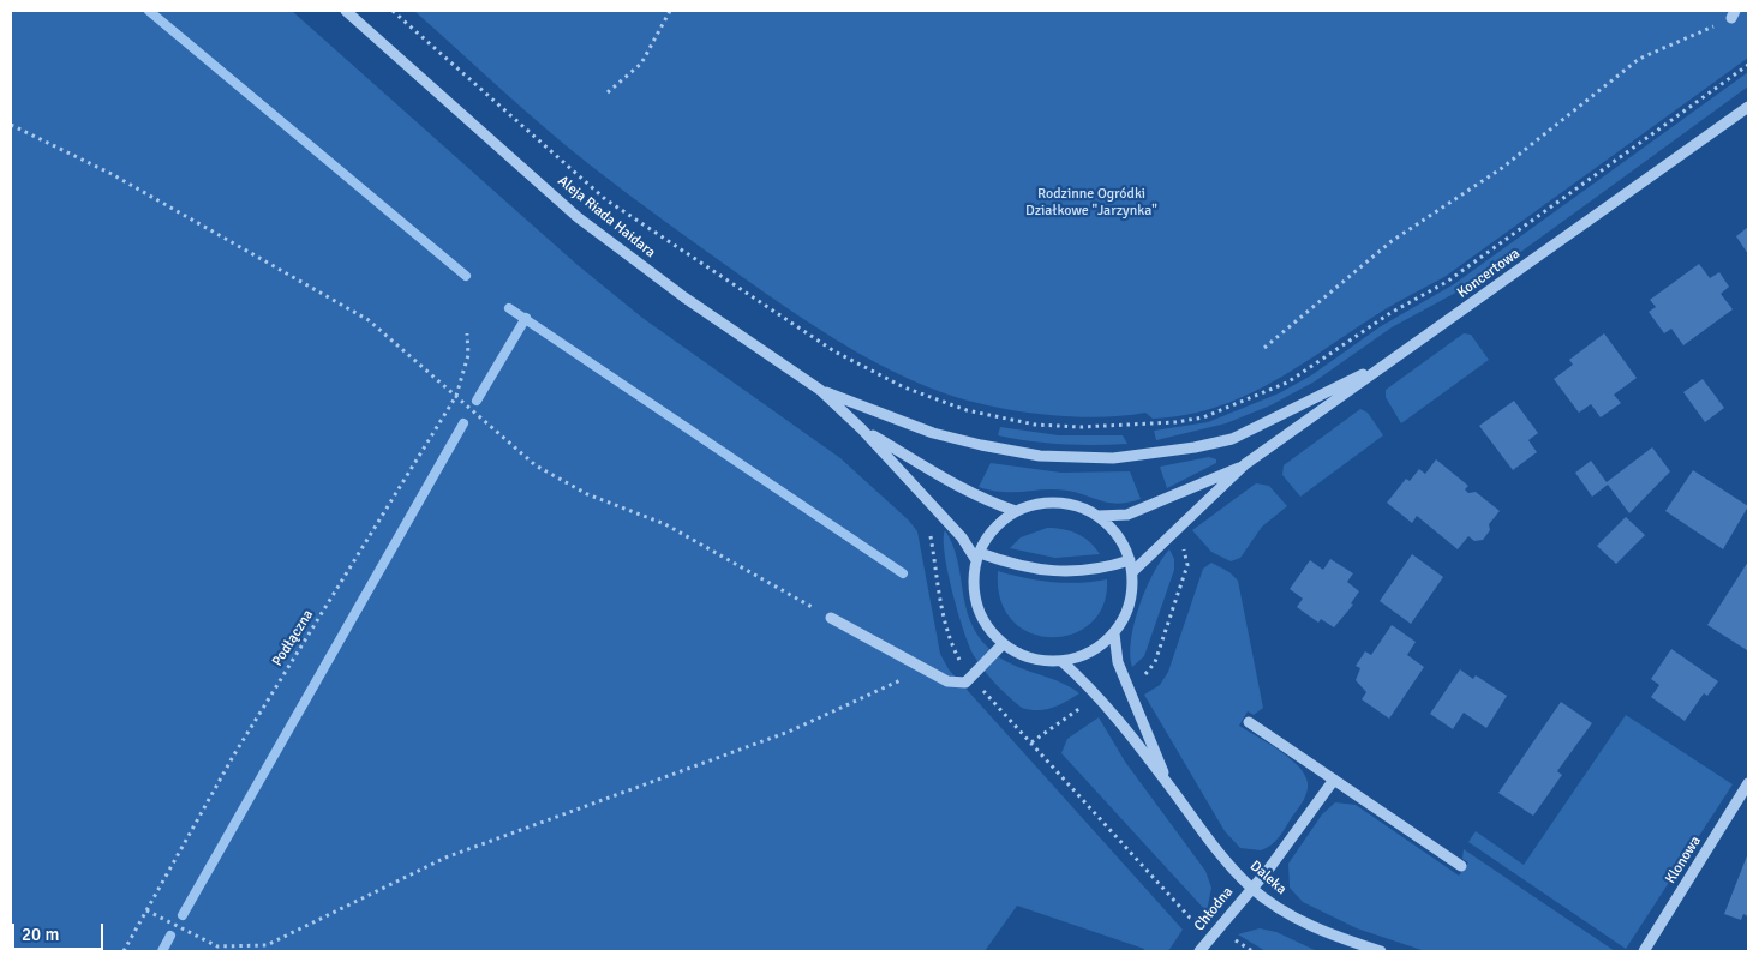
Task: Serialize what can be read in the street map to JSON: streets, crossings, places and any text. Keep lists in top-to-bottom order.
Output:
{
  "streets": {
    "street": [
      "Aleja Riada Haidara",
      "Koncertowa",
      "Klonowa",
      "Daleka",
      "Chłodna"
    ],
    "path": ["Podłączna"]
  },
  "crossings": [
    ["Daleka", "Chłodna"]
  ],
  "parks": ["Rodzinne Ogródki Działkowe \"Jarzynka\""],
  "scale_bar": "20 m"
}
